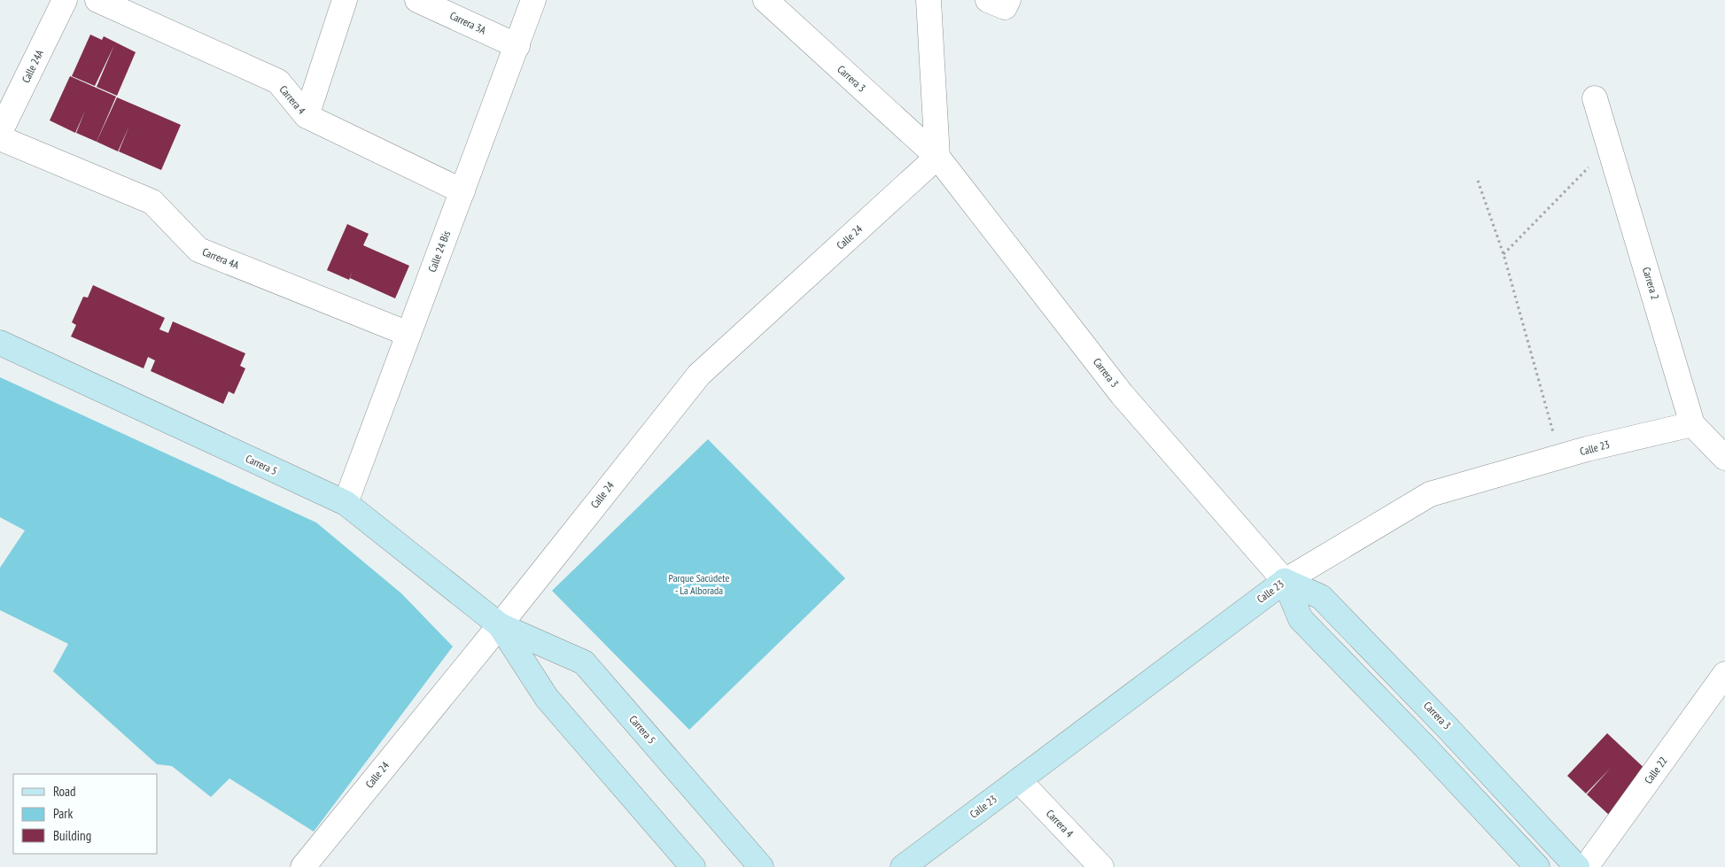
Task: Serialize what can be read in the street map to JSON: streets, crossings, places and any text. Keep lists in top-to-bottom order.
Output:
{
  "streets": {
    "street": [
      "Carrera 3A",
      "Calle 24A",
      "Carrera 3",
      "Carrera 4",
      "Calle 24",
      "Calle 24 Bis",
      "Carrera 4A",
      "Carrera 2",
      "Calle 23",
      "Carrera 5",
      "Calle 22"
    ]
  },
  "crossings": [
    ["Carrera 3A", "Calle 24 Bis"],
    ["Carrera 3", "Calle 24"],
    ["Carrera 3", "Calle 23"],
    ["Carrera 4", "Calle 24 Bis"],
    ["Carrera 4", "Calle 23"],
    ["Calle 24", "Carrera 5"],
    ["Calle 24 Bis", "Carrera 4A"],
    ["Calle 24 Bis", "Carrera 5"],
    ["Carrera 2", "Calle 23"]
  ],
  "parks": ["Parque Sacúdete - La Alborada"],
  "legend": ["Road", "Park", "Building"]
}
